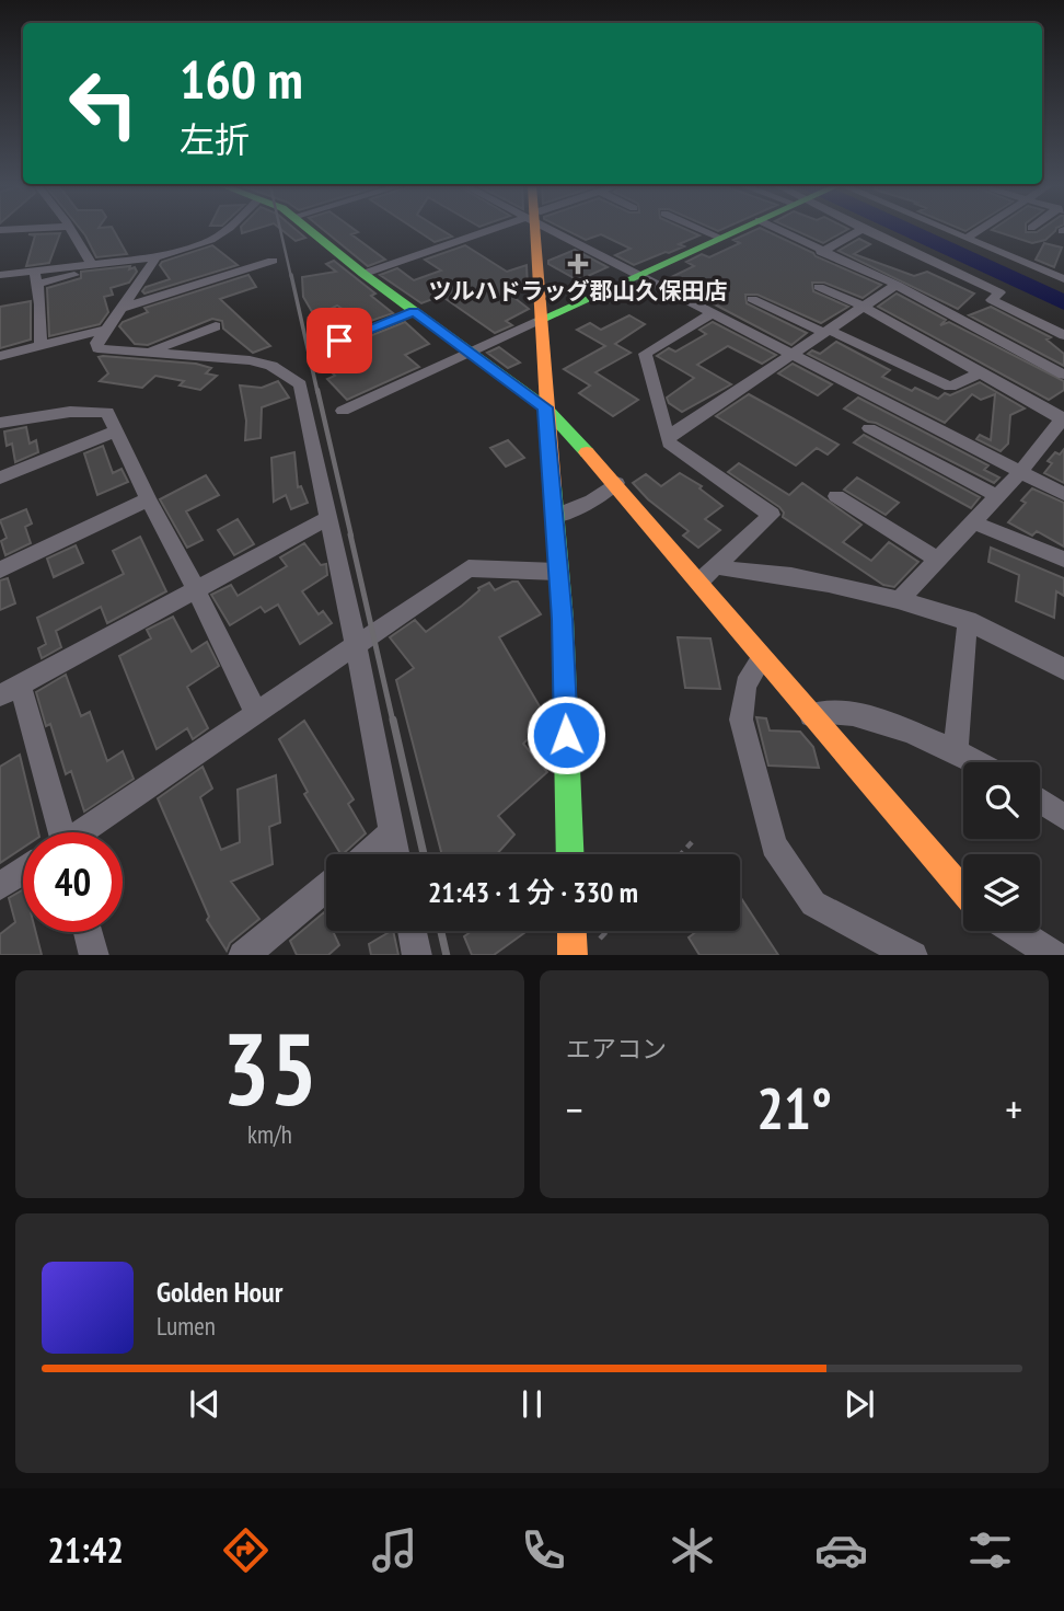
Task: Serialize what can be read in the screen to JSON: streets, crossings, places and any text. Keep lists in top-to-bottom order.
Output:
{
  "places": {
    "health": ["ツルハドラッグ郡山久保田店"]
  },
  "page": {
    "turn": ["160 m", "左折"],
    "limit": "40",
    "trip": "21:43 · 1 分 · 330 m",
    "tile": [
      ["35", "km/h"],
      "エアコン"
    ],
    "heat": ["−", "21°", "+"],
    "song": ["Golden Hour", "Lumen"],
    "tabs": "21:42"
  }
}
